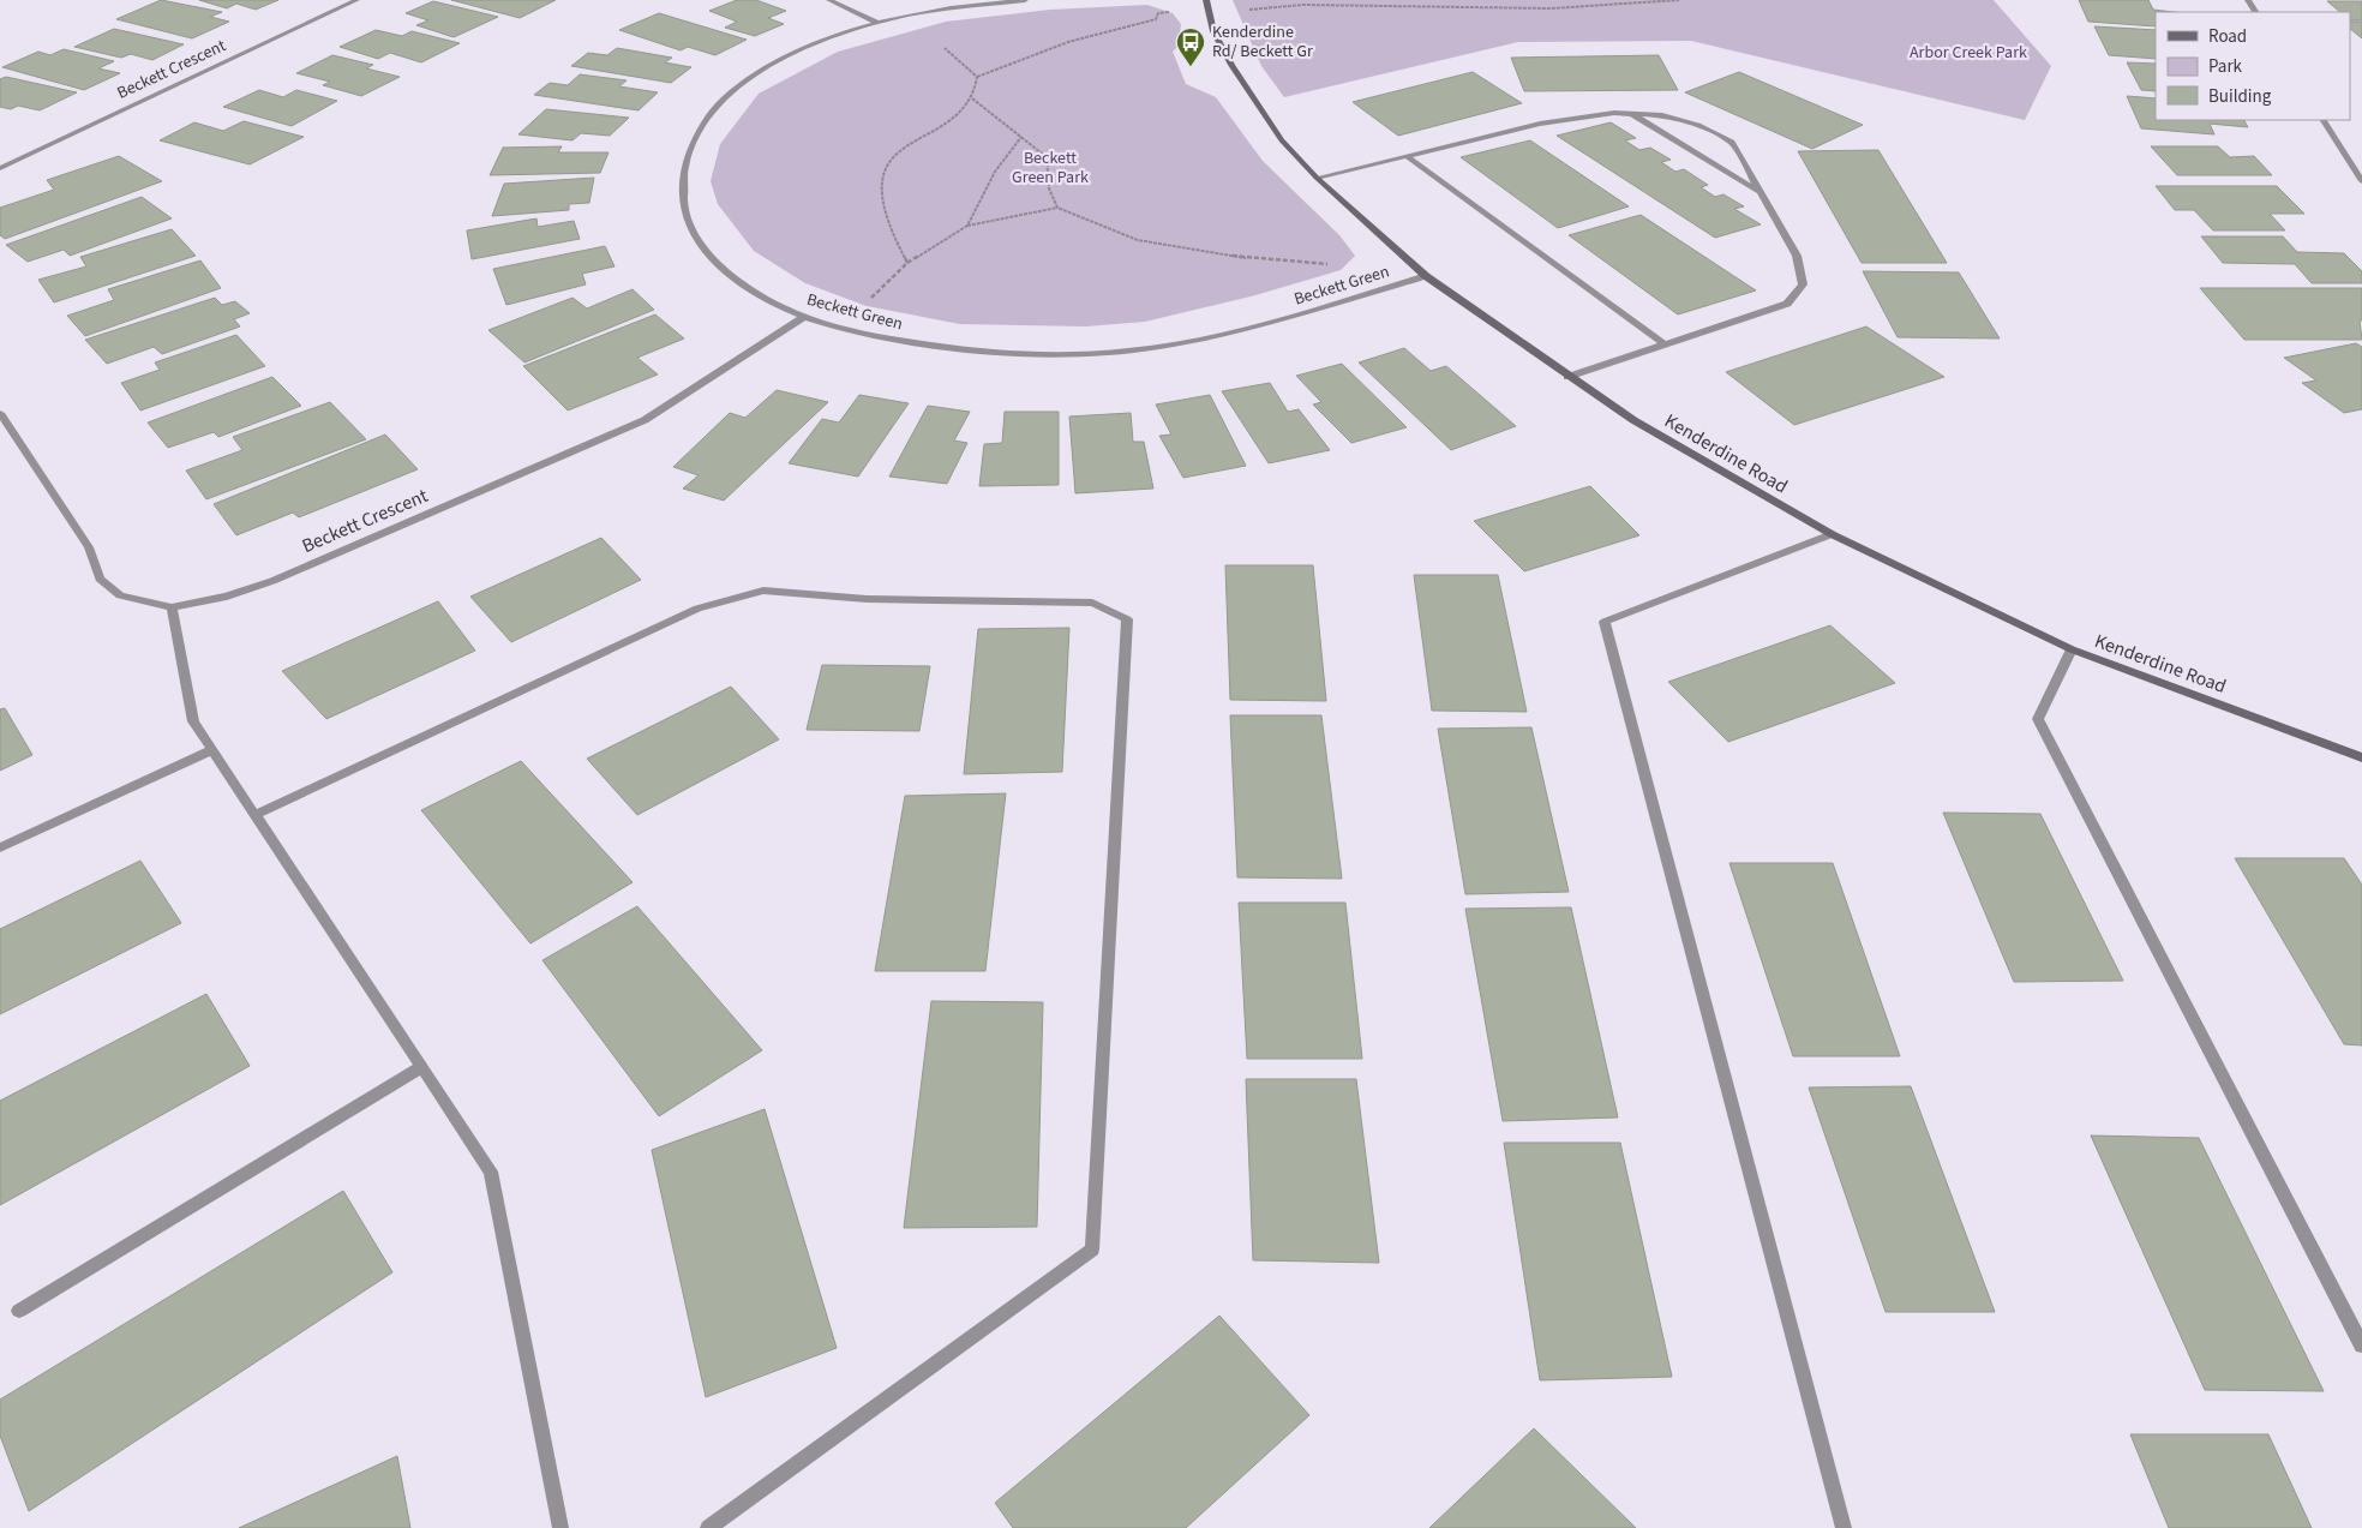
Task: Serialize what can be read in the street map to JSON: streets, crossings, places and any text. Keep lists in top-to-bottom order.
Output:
{
  "streets": {
    "street": ["Beckett Crescent", "Beckett Green", "Kenderdine Road"]
  },
  "crossings": [
    ["Beckett Crescent", "Beckett Green"],
    ["Beckett Green", "Kenderdine Road"]
  ],
  "parks": ["Arbor Creek Park", "Beckett Green Park"],
  "places": {
    "bus stop": ["Kenderdine Rd/ Beckett Gr"]
  },
  "legend": ["Road", "Park", "Building"]
}
